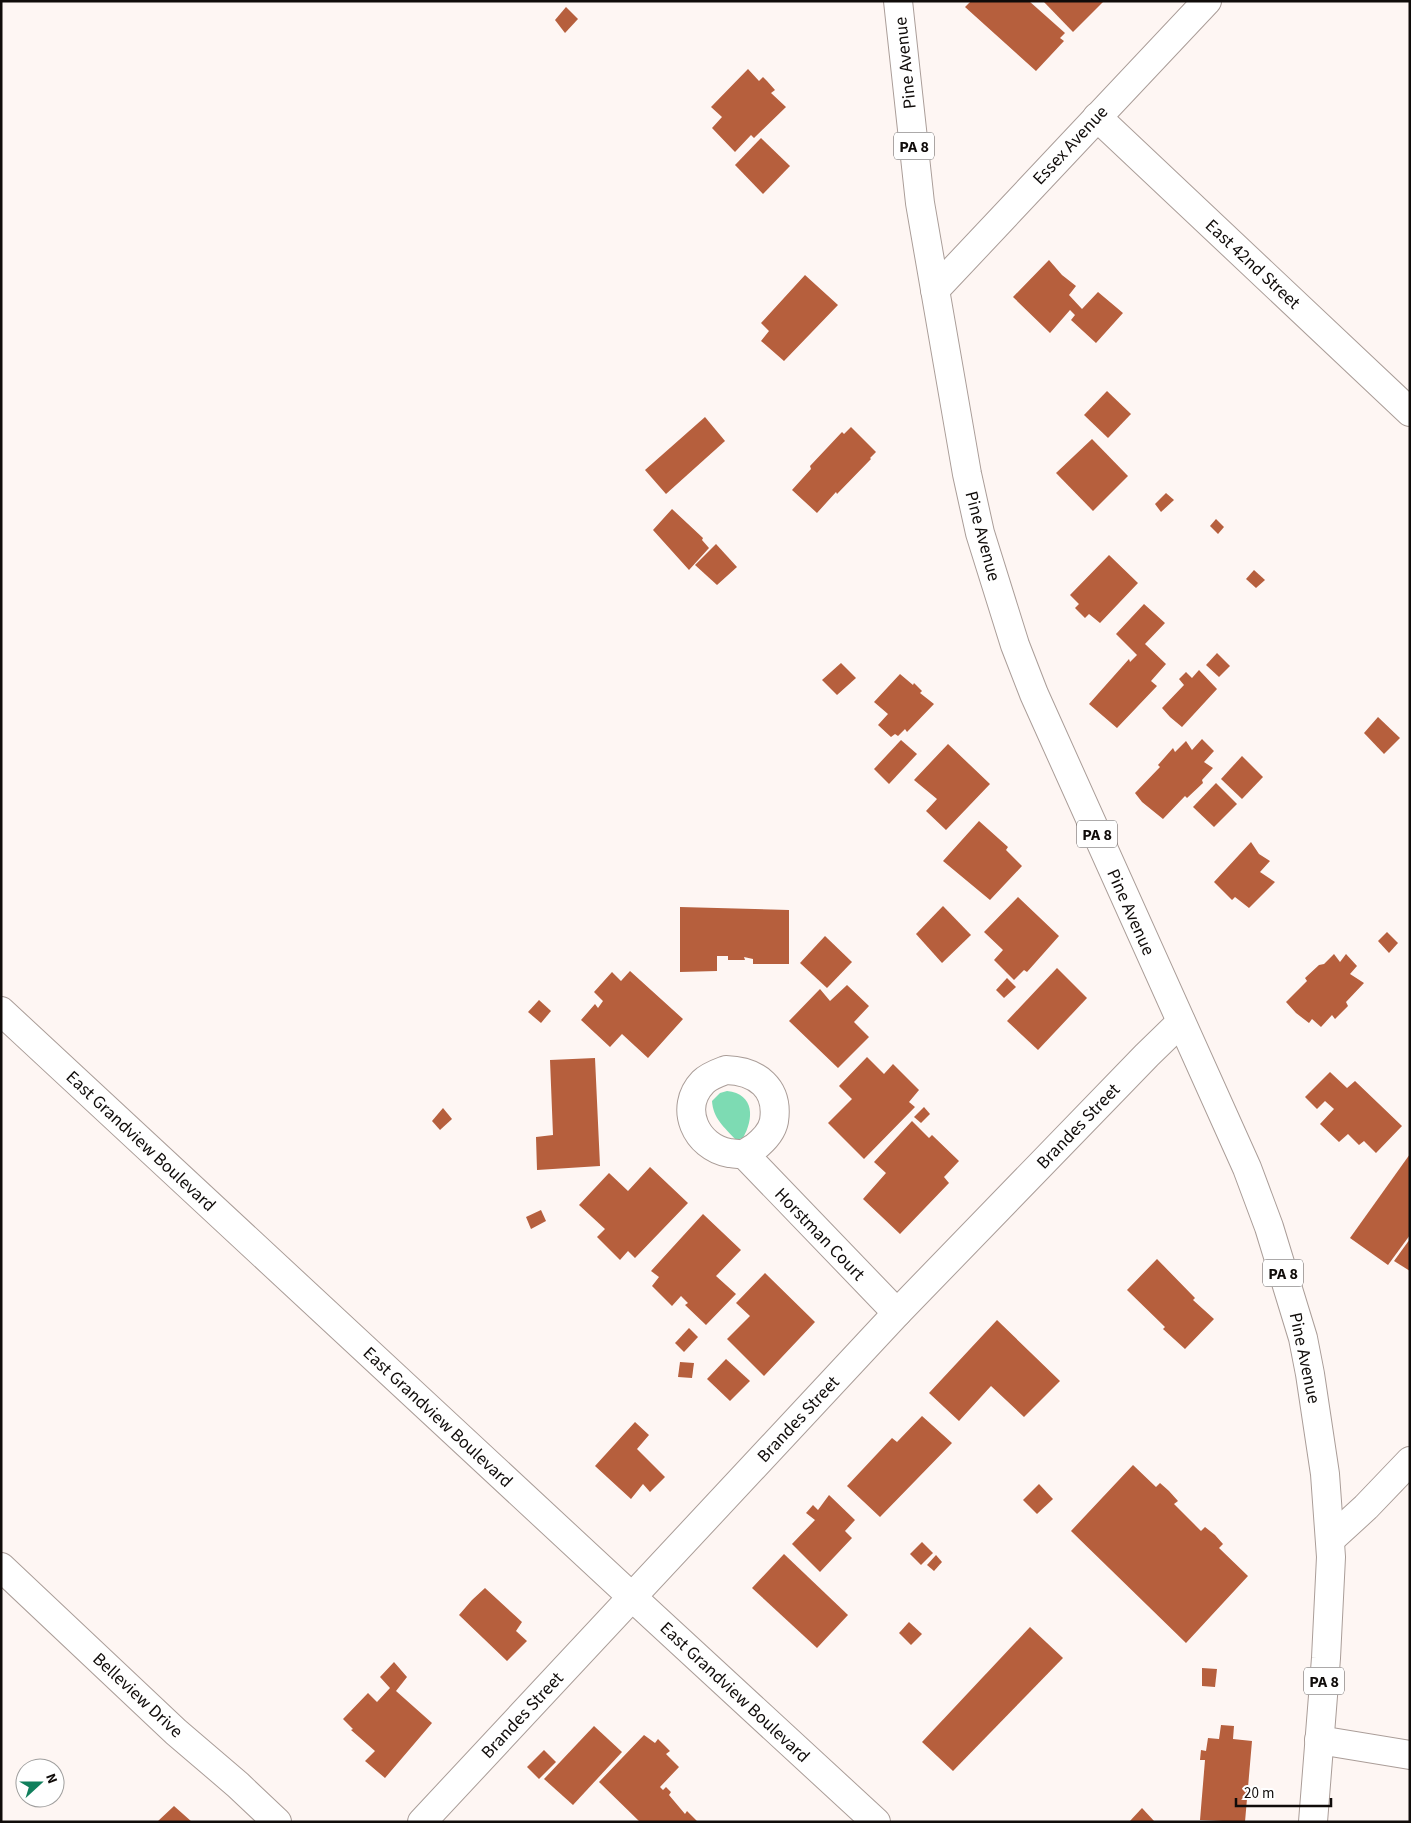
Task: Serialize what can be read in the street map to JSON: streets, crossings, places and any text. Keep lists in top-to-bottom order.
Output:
{
  "streets": {
    "street": [
      "Pine Avenue",
      "Essex Avenue",
      "PA 8",
      "East 42nd Street",
      "Brandes Street",
      "East Grandview Boulevard",
      "Horstman Court",
      "Belleview Drive"
    ]
  },
  "crossings": [
    ["Pine Avenue", "Essex Avenue"],
    ["Pine Avenue", "Brandes Street"],
    ["Essex Avenue", "East 42nd Street"],
    ["Brandes Street", "East Grandview Boulevard"],
    ["Brandes Street", "Horstman Court"]
  ],
  "scale_bar": "20 m",
  "north": "right"
}
